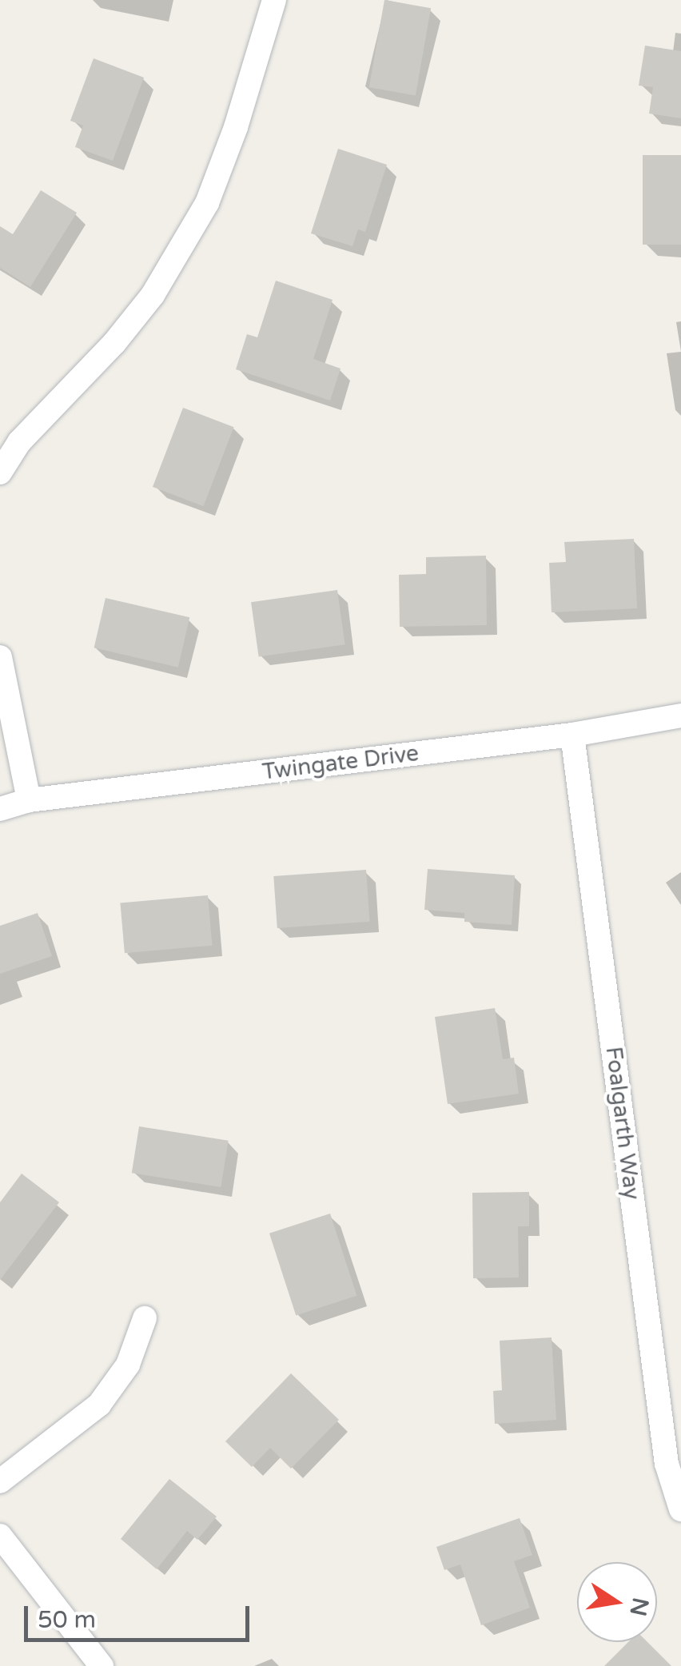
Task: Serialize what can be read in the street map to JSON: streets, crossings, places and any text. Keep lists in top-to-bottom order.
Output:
{
  "streets": {
    "street": ["Twingate Drive", "Foalgarth Way"]
  },
  "crossings": [
    ["Twingate Drive", "Foalgarth Way"]
  ],
  "scale_bar": "50 m",
  "north": "right"
}
